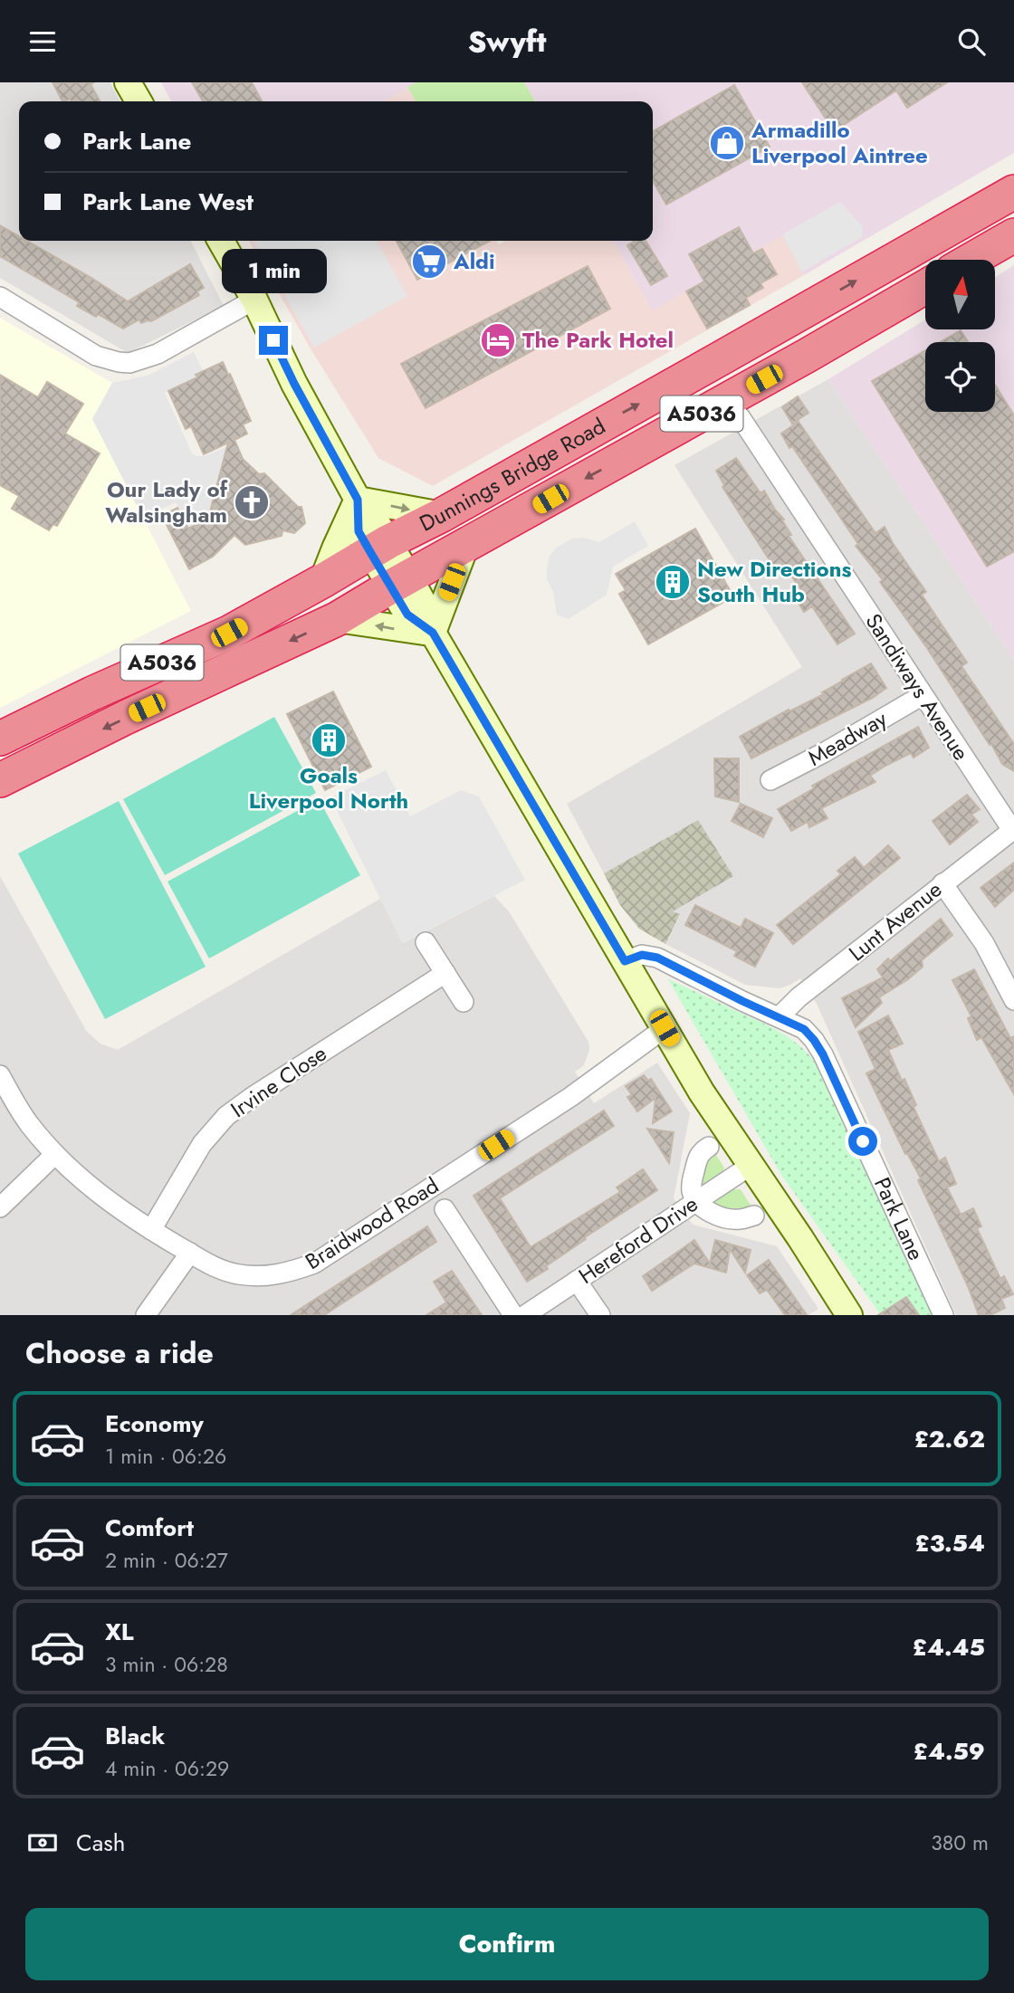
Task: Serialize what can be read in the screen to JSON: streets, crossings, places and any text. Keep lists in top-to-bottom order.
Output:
{
  "streets": {
    "highway": ["A5036", "Dunnings Bridge Road"],
    "street": [
      "Sandiways Avenue",
      "Meadway",
      "Lunt Avenue",
      "Irvine Close",
      "Park Lane",
      "Braidwood Road",
      "Hereford Drive"
    ]
  },
  "crossings": [
    ["Sandiways Avenue", "Meadway"],
    ["Sandiways Avenue", "Lunt Avenue"],
    ["Lunt Avenue", "Park Lane"],
    ["Irvine Close", "Braidwood Road"]
  ],
  "places": {
    "shop": ["Armadillo Liverpool Aintree"],
    "supermarket": ["Aldi"],
    "hotel": ["The Park Hotel"],
    "church": ["Our Lady of Walsingham"],
    "building": ["New Directions South Hub", "Goals Liverpool North"]
  },
  "north": "top",
  "page": {
    "header": "Swyft",
    "banner": ["Park Lane", "Park Lane West"],
    "bubble": "1 min",
    "heading": "Choose a ride",
    "list": [
      {
        "name": "Economy",
        "note": "1 min · 06:26",
        "value": "£2.62"
      },
      {
        "name": "Comfort",
        "note": "2 min · 06:27",
        "value": "£3.54"
      },
      {
        "name": "XL",
        "note": "3 min · 06:28",
        "value": "£4.45"
      },
      {
        "name": "Black",
        "note": "4 min · 06:29",
        "value": "£4.59"
      }
    ],
    "pay": ["Cash", "380 m"],
    "buttons": "Confirm"
  }
}
